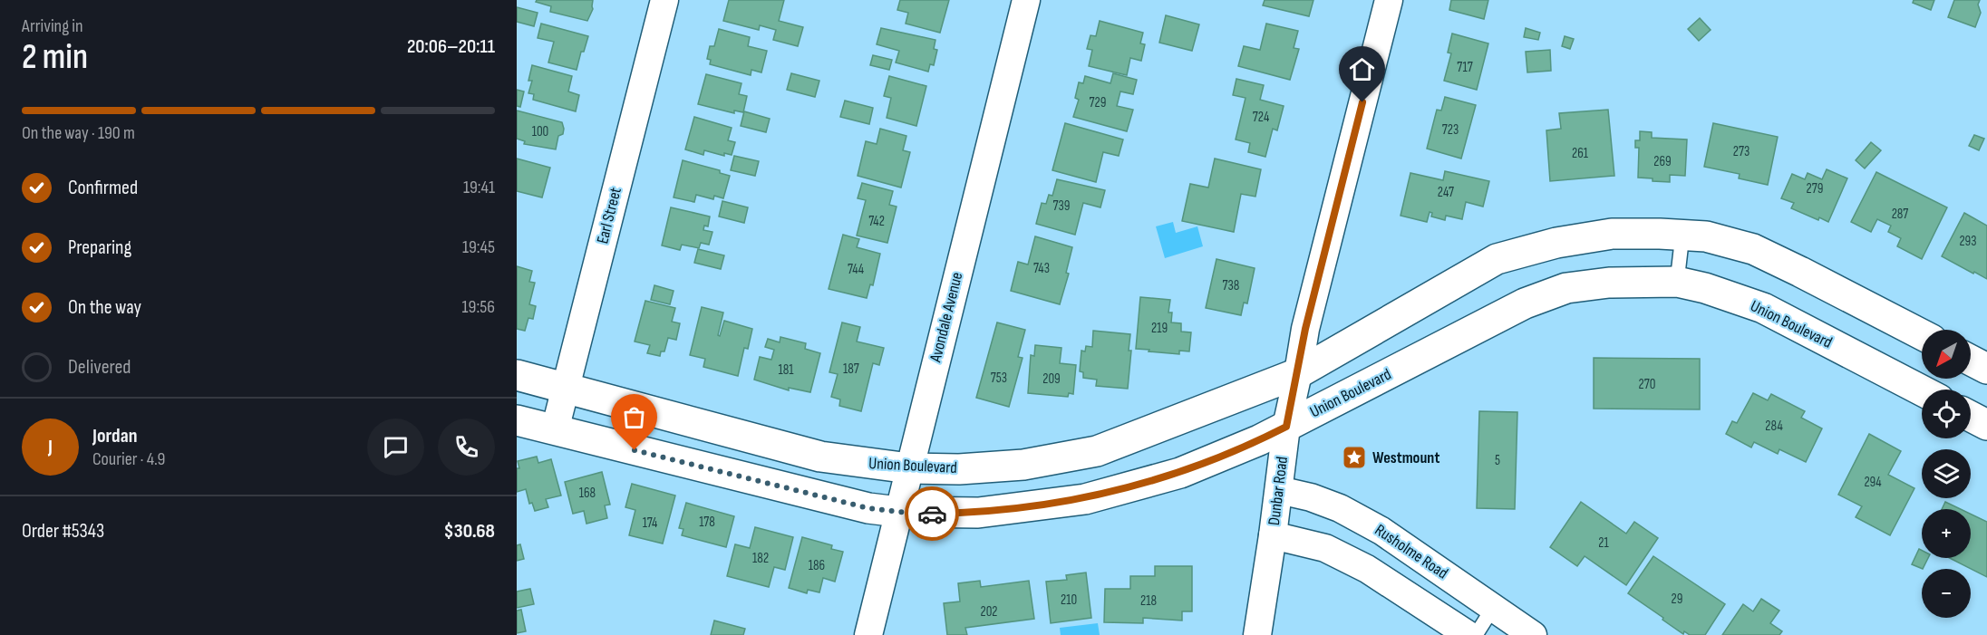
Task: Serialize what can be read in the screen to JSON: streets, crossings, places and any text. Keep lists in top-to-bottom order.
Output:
{
  "streets": {
    "street": [
      "Earl Street",
      "Avondale Avenue",
      "Union Boulevard",
      "Dunbar Road",
      "Rusholme Road"
    ]
  },
  "crossings": [
    ["Earl Street", "Union Boulevard"],
    ["Avondale Avenue", "Union Boulevard"],
    ["Union Boulevard", "Dunbar Road"],
    ["Dunbar Road", "Rusholme Road"]
  ],
  "places": {
    "place": ["Westmount"]
  },
  "house_numbers": [
    "717",
    "729",
    "724",
    "723",
    "100",
    "273",
    "261",
    "269",
    "279",
    "247",
    "739",
    "287",
    "742",
    "293",
    "743",
    "744",
    "738",
    "219",
    "187",
    "181",
    "753",
    "209",
    "270",
    "284",
    "5",
    "294",
    "168",
    "178",
    "174",
    "21",
    "182",
    "186",
    "29",
    "210",
    "218",
    "202"
  ],
  "north": "bottom left",
  "page": {
    "heading": ["2 min", "Arriving in", "20:06–20:11"],
    "panel": [
      "Jordan",
      "Courier · 4.9",
      "Order #5343",
      "$30.68"
    ],
    "bar": "On the way · 190 m",
    "list": [
      ["Confirmed", "19:41"],
      ["Preparing", "19:45"],
      ["On the way", "19:56"],
      "Delivered"
    ],
    "map_buttons": ["+", "−"],
    "round": "J"
  }
}
